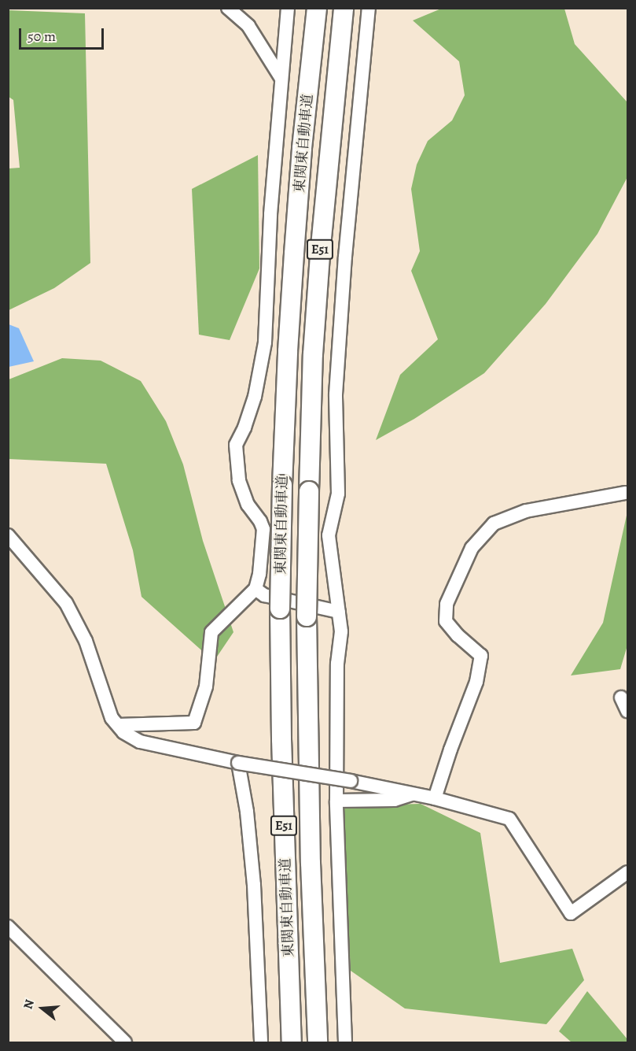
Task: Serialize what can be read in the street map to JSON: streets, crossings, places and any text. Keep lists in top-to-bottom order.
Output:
{
  "streets": {
    "highway": ["東関東自動車道", "E51"]
  },
  "scale_bar": "50 m",
  "north": "left"
}
